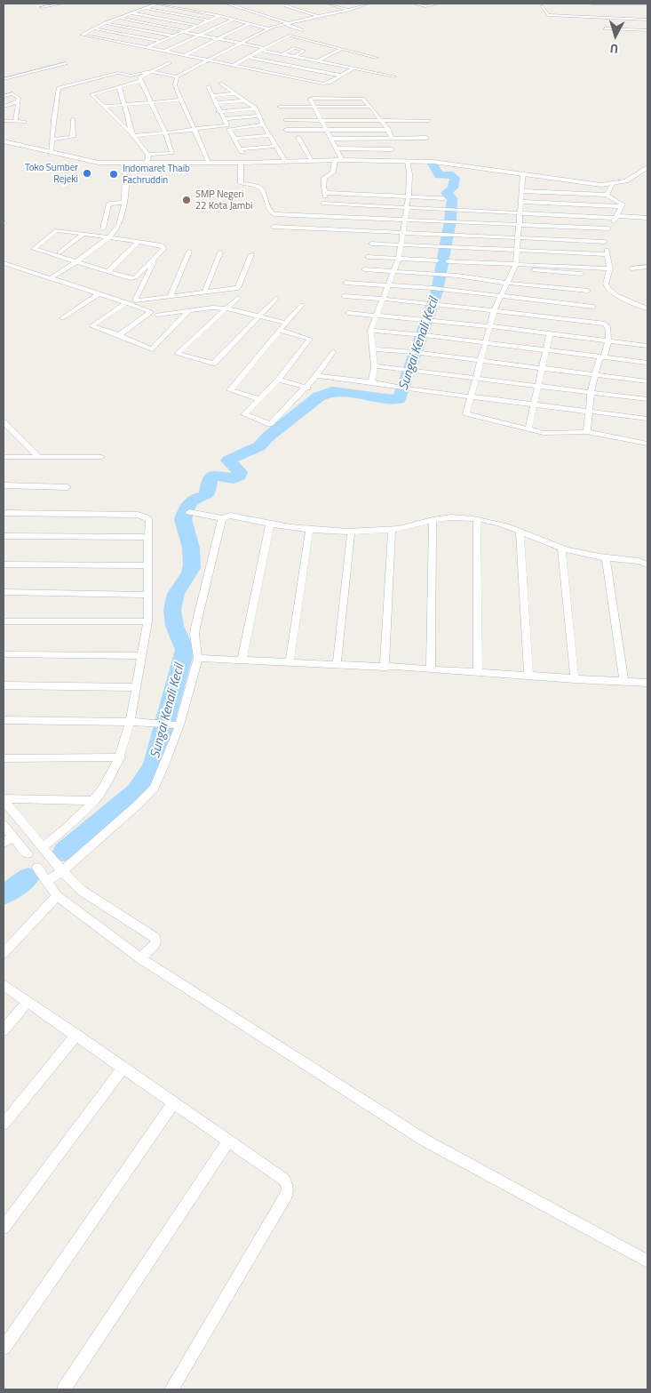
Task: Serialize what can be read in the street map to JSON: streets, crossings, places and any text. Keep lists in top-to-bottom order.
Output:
{
  "water": ["Sungai Kenali Kecil"],
  "places": ["Toko Sumber Rejeki", "Indomaret Thaib Fachruddin", "SMP Negeri 22 Kota Jambi"],
  "north": "bottom"
}
